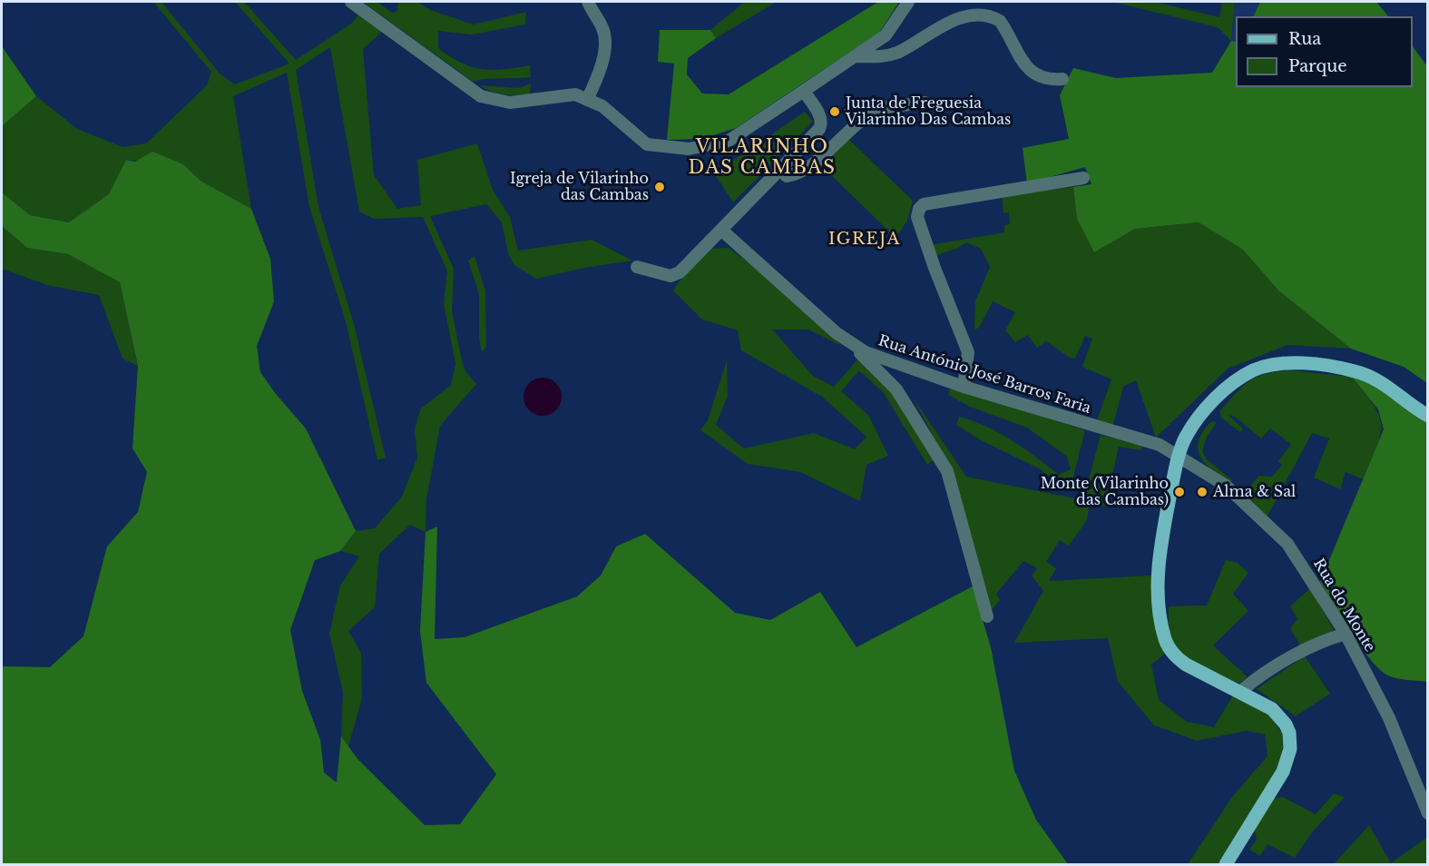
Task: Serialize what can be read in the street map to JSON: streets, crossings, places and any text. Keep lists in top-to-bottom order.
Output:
{
  "streets": {
    "street": ["Rua António José Barros Faria", "Rua do Monte"]
  },
  "crossings": [
    ["Rua António José Barros Faria", "Rua do Monte"]
  ],
  "districts": ["VILARINHO DAS CAMBAS", "IGREJA"],
  "places": [
    "Junta de Freguesia Vilarinho Das Cambas",
    "Igreja de Vilarinho das Cambas",
    "Monte (Vilarinho das Cambas)",
    "Alma & Sal"
  ],
  "legend": ["Rua", "Parque"]
}
